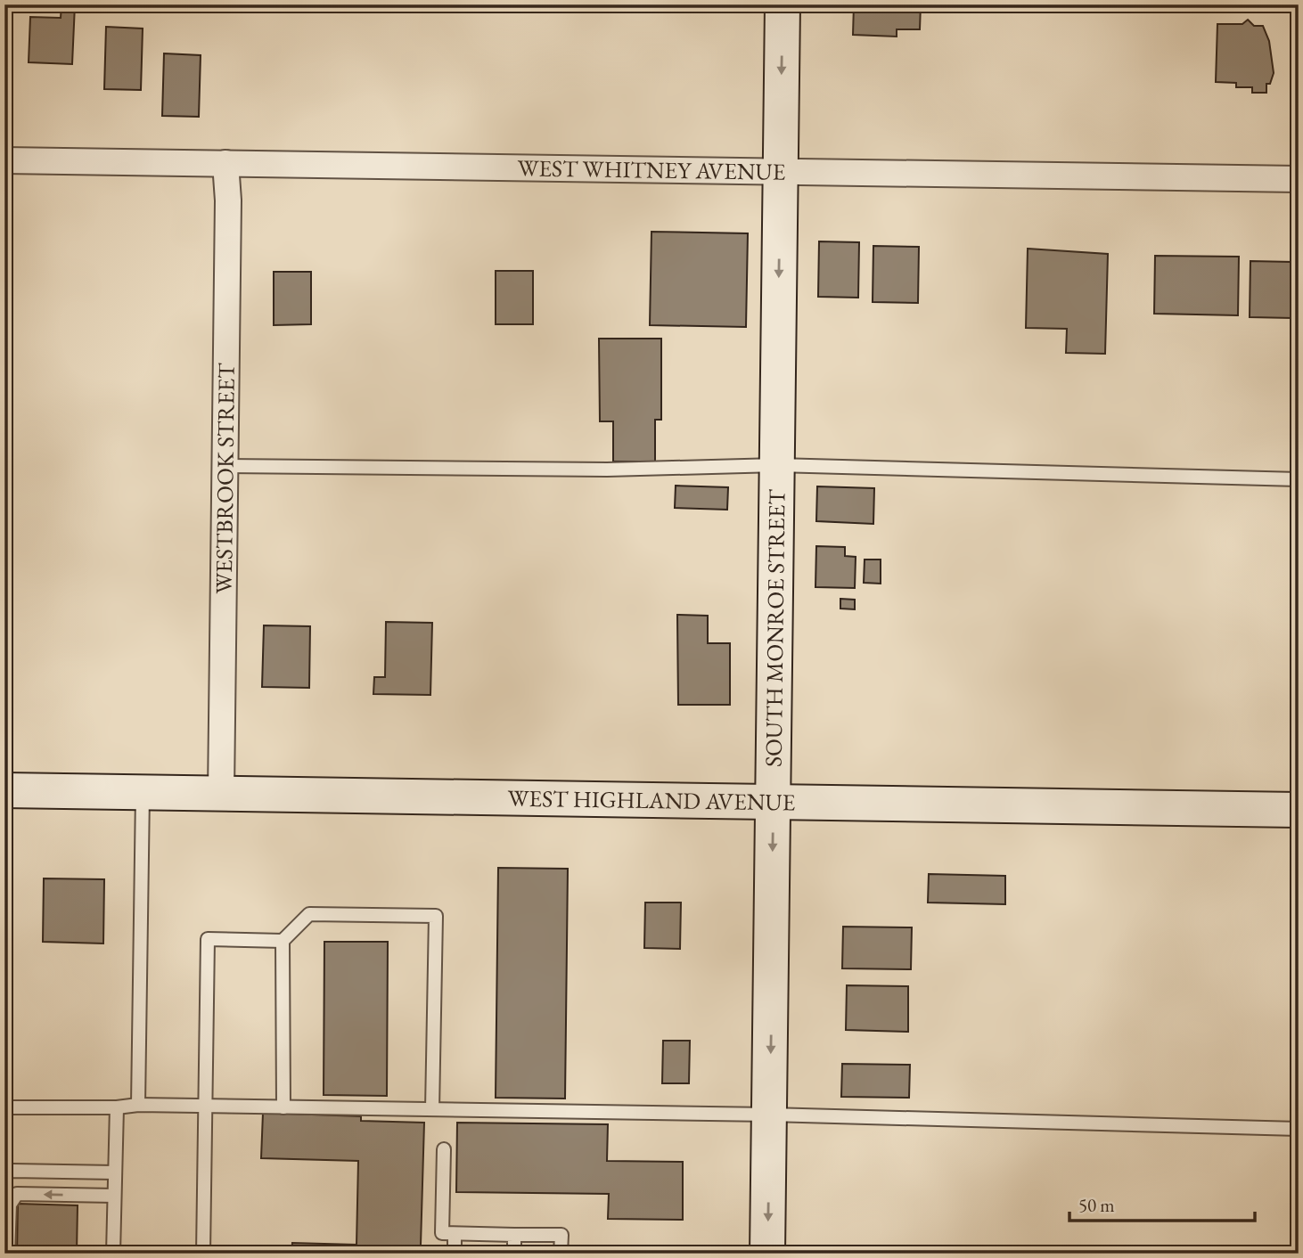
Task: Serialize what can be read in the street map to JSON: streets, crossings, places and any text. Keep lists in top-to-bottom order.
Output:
{
  "streets": {
    "street": [
      "WEST WHITNEY AVENUE",
      "WESTBROOK STREET",
      "SOUTH MONROE STREET",
      "WEST HIGHLAND AVENUE"
    ]
  },
  "crossings": [
    ["WEST WHITNEY AVENUE", "WESTBROOK STREET"],
    ["WEST WHITNEY AVENUE", "SOUTH MONROE STREET"],
    ["WESTBROOK STREET", "WEST HIGHLAND AVENUE"],
    ["SOUTH MONROE STREET", "WEST HIGHLAND AVENUE"]
  ],
  "one_way": ["SOUTH MONROE STREET"],
  "scale_bar": "50 m"
}
